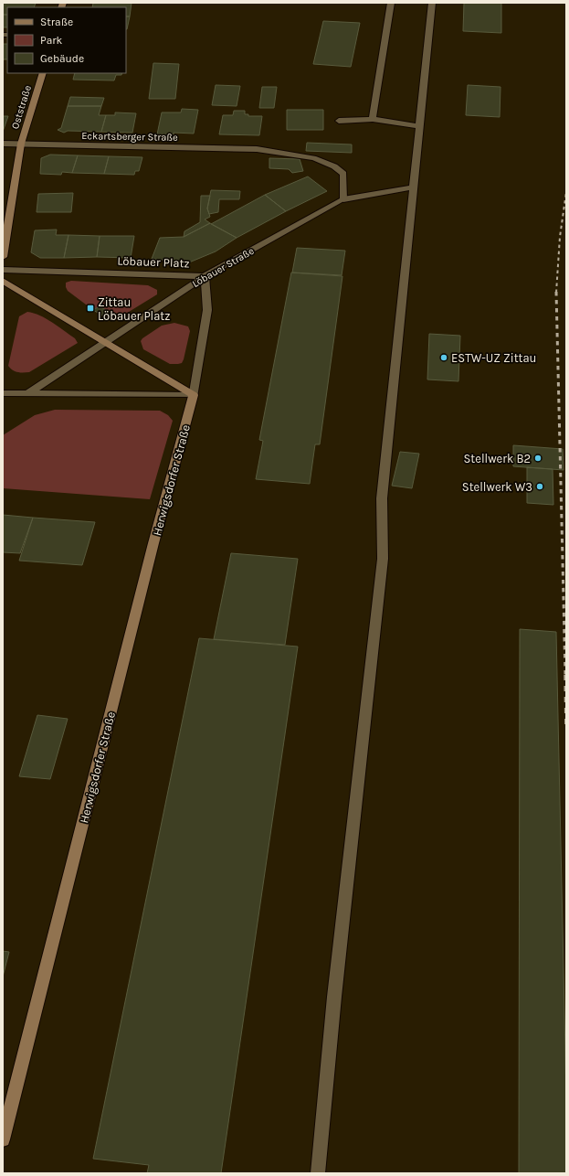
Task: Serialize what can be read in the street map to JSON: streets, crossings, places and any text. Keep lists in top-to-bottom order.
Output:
{
  "streets": {
    "street": [
      "Oststraße",
      "Eckartsberger Straße",
      "Löbauer Platz",
      "Löbauer Straße",
      "Herwigsdorfer Straße"
    ]
  },
  "crossings": [
    ["Oststraße", "Eckartsberger Straße"],
    ["Eckartsberger Straße", "Löbauer Straße"],
    ["Löbauer Platz", "Löbauer Straße"],
    ["Löbauer Platz", "Herwigsdorfer Straße"]
  ],
  "places": {
    "transit": ["Zittau Löbauer Platz"],
    "other": ["ESTW-UZ Zittau", "Stellwerk B2", "Stellwerk W3"]
  },
  "legend": ["Straße", "Park", "Gebäude"]
}
